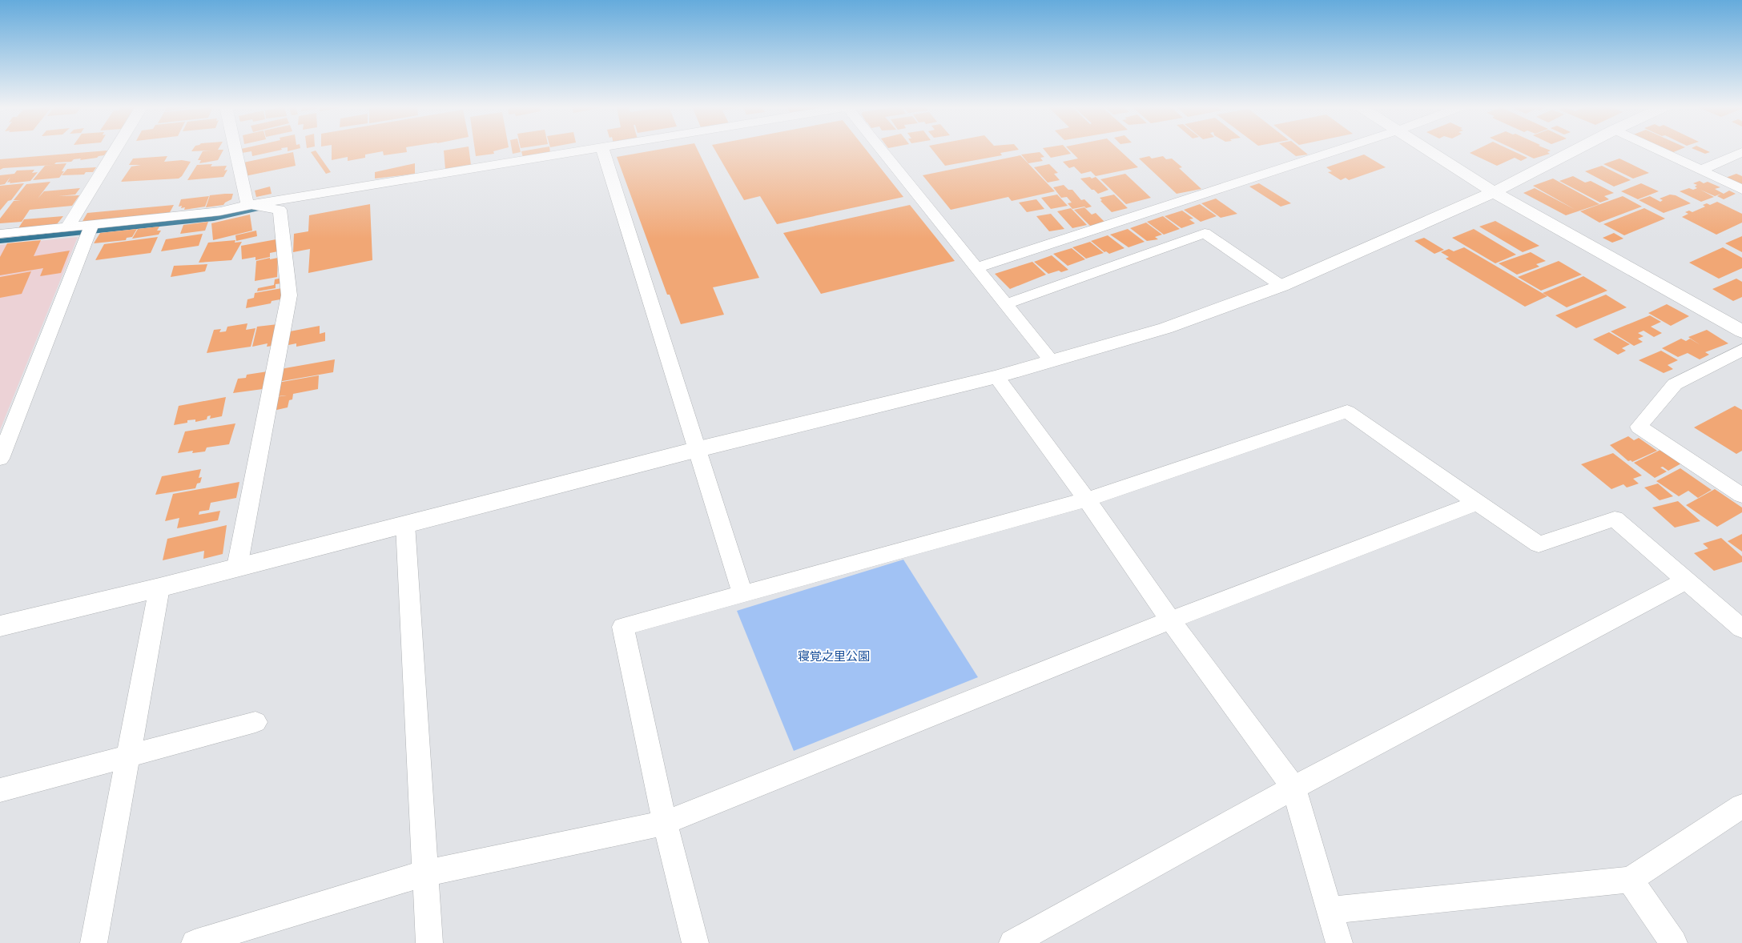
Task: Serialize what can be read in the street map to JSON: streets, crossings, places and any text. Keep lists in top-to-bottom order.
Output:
{
  "parks": ["寝覚之里公園"]
}
